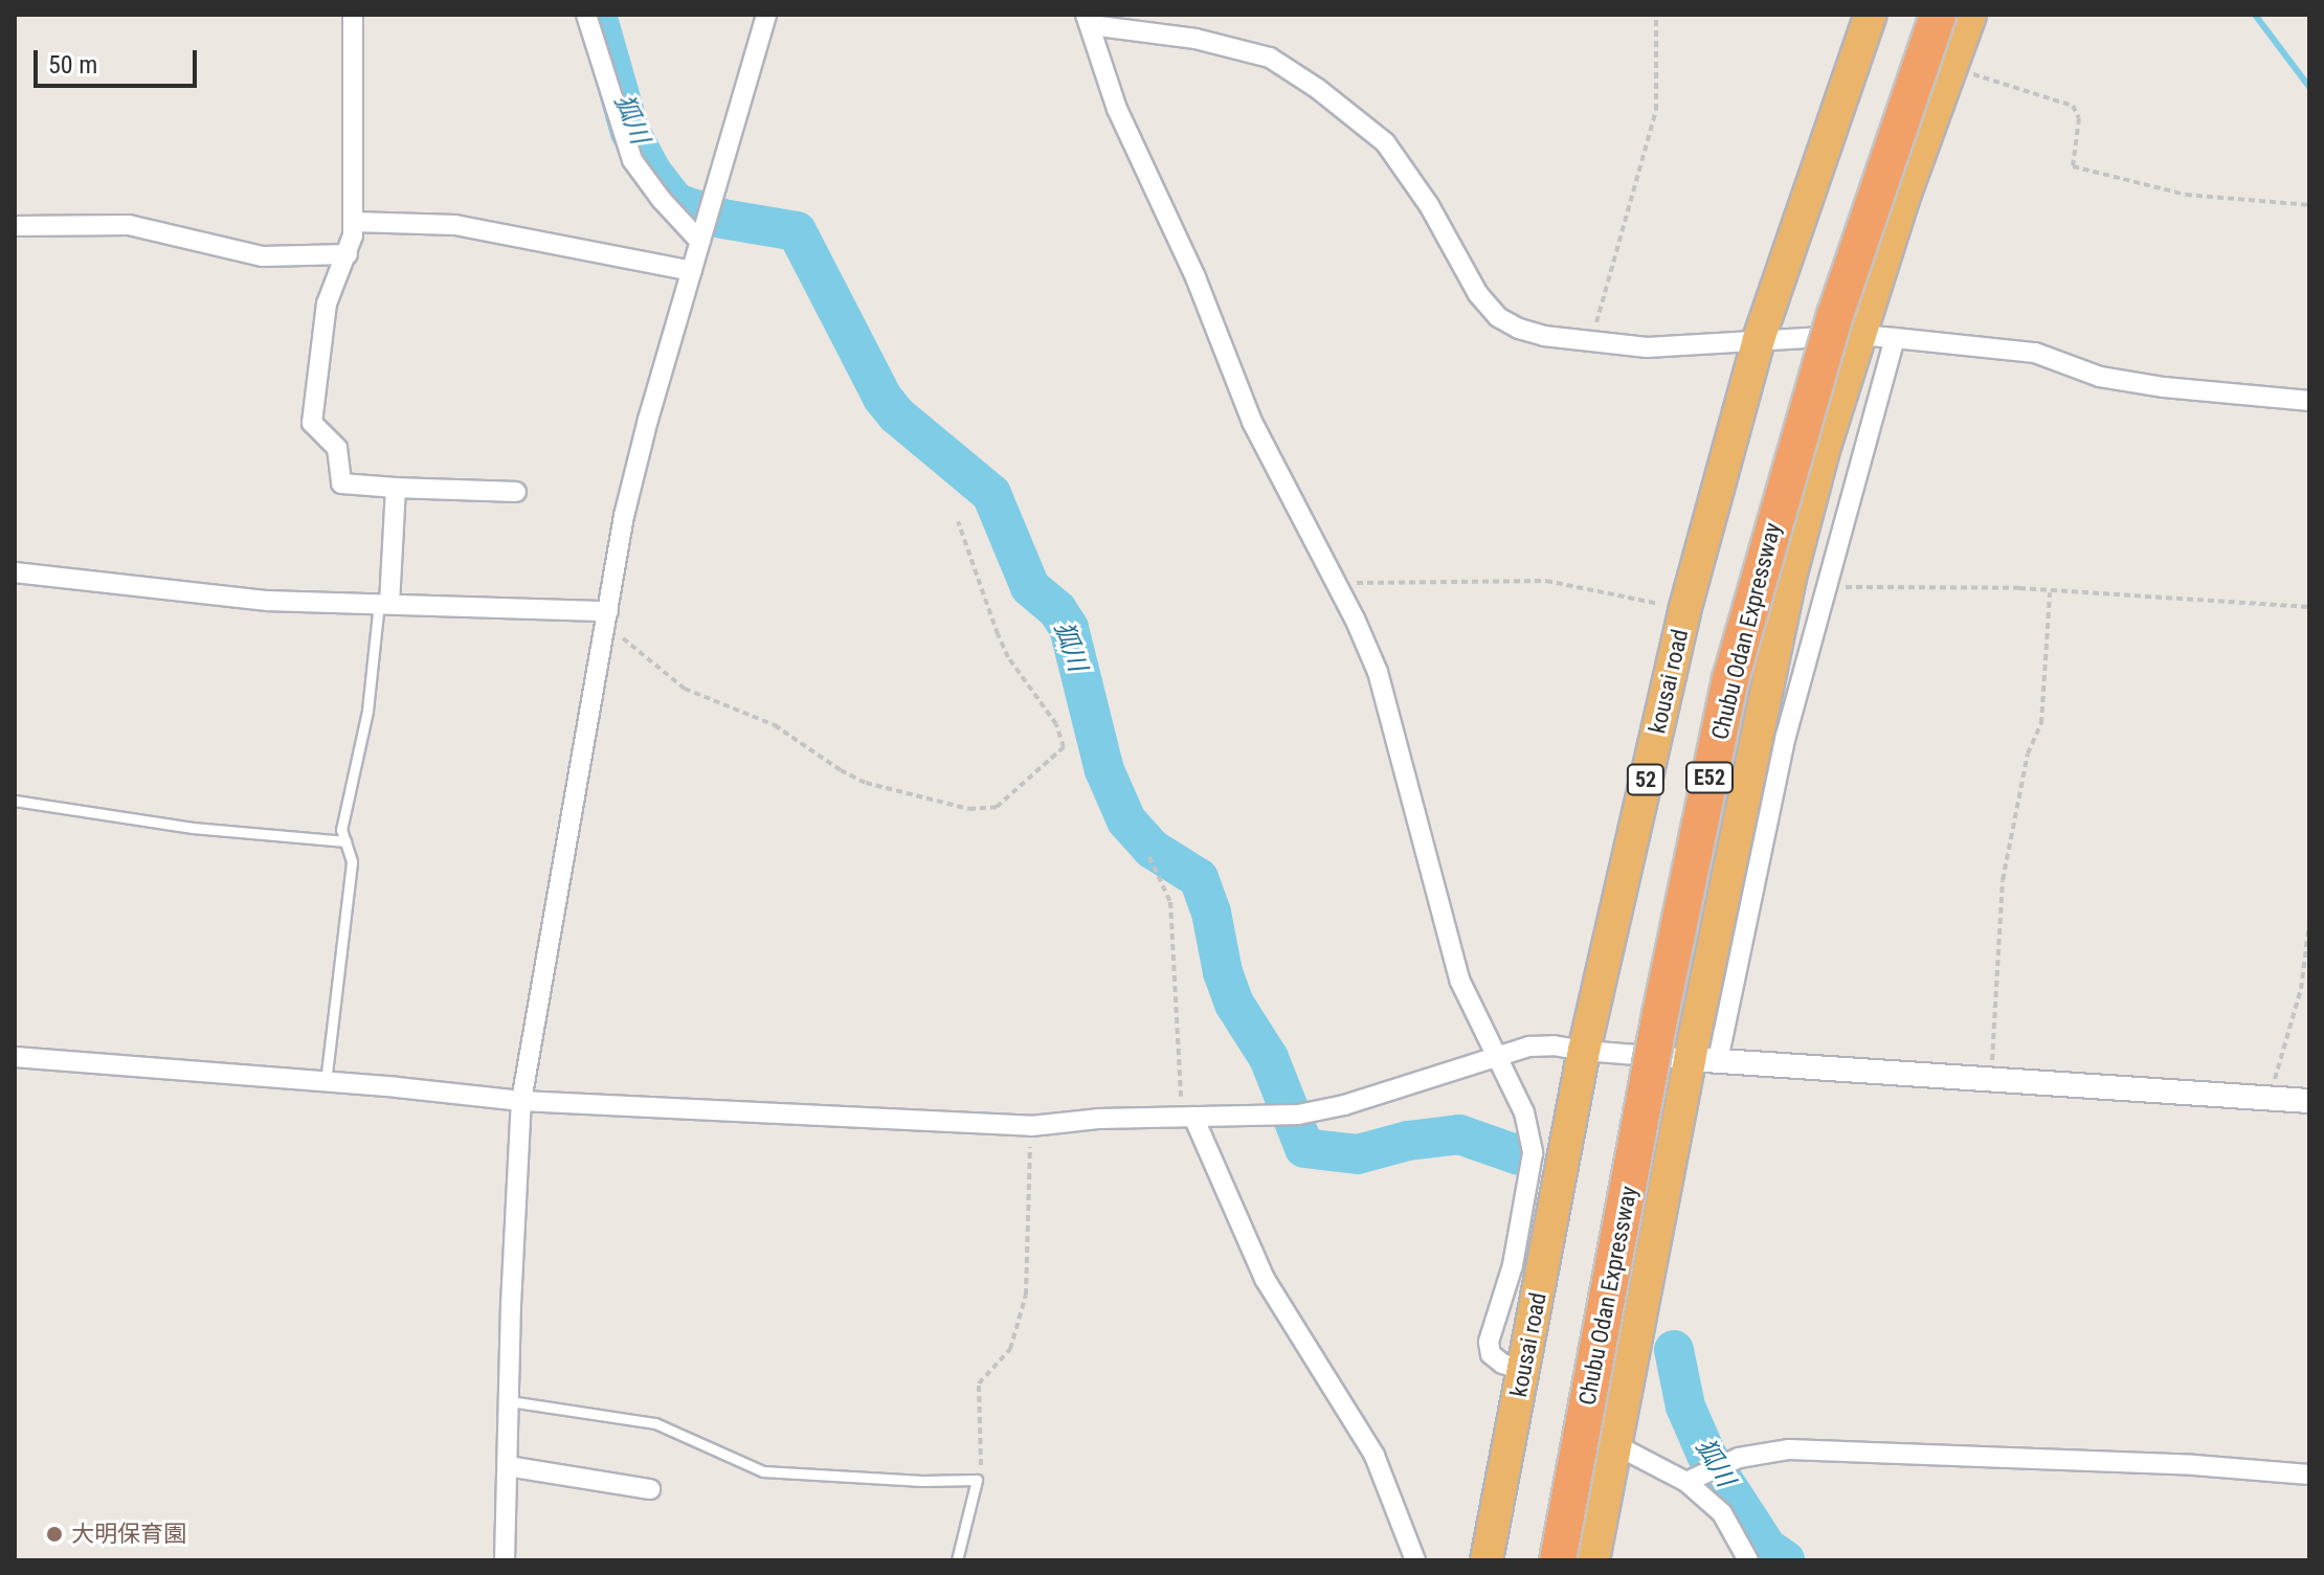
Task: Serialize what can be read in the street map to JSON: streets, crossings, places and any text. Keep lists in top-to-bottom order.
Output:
{
  "streets": {
    "highway": [
      "Chubu Odan Expressway",
      "kousai road",
      "E52",
      "52"
    ]
  },
  "water": ["狐川"],
  "places": ["大明保育園"],
  "scale_bar": "50 m"
}
